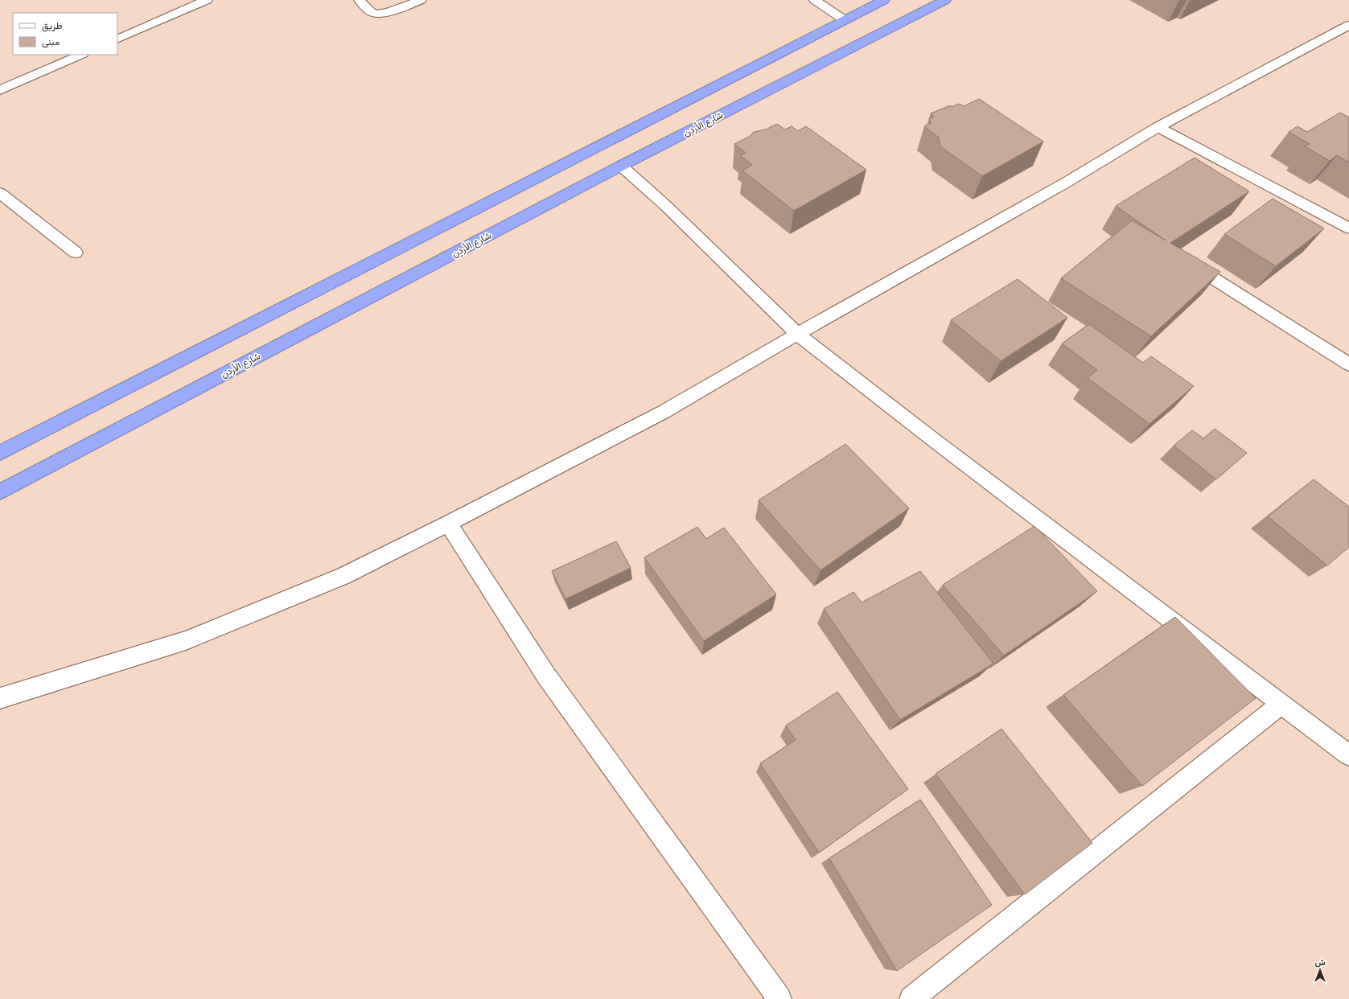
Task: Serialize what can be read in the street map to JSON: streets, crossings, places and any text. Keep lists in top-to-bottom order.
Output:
{
  "streets": {
    "highway": ["شارع الأردن"]
  },
  "legend": ["طريق", "مبنى"],
  "north": "top"
}
